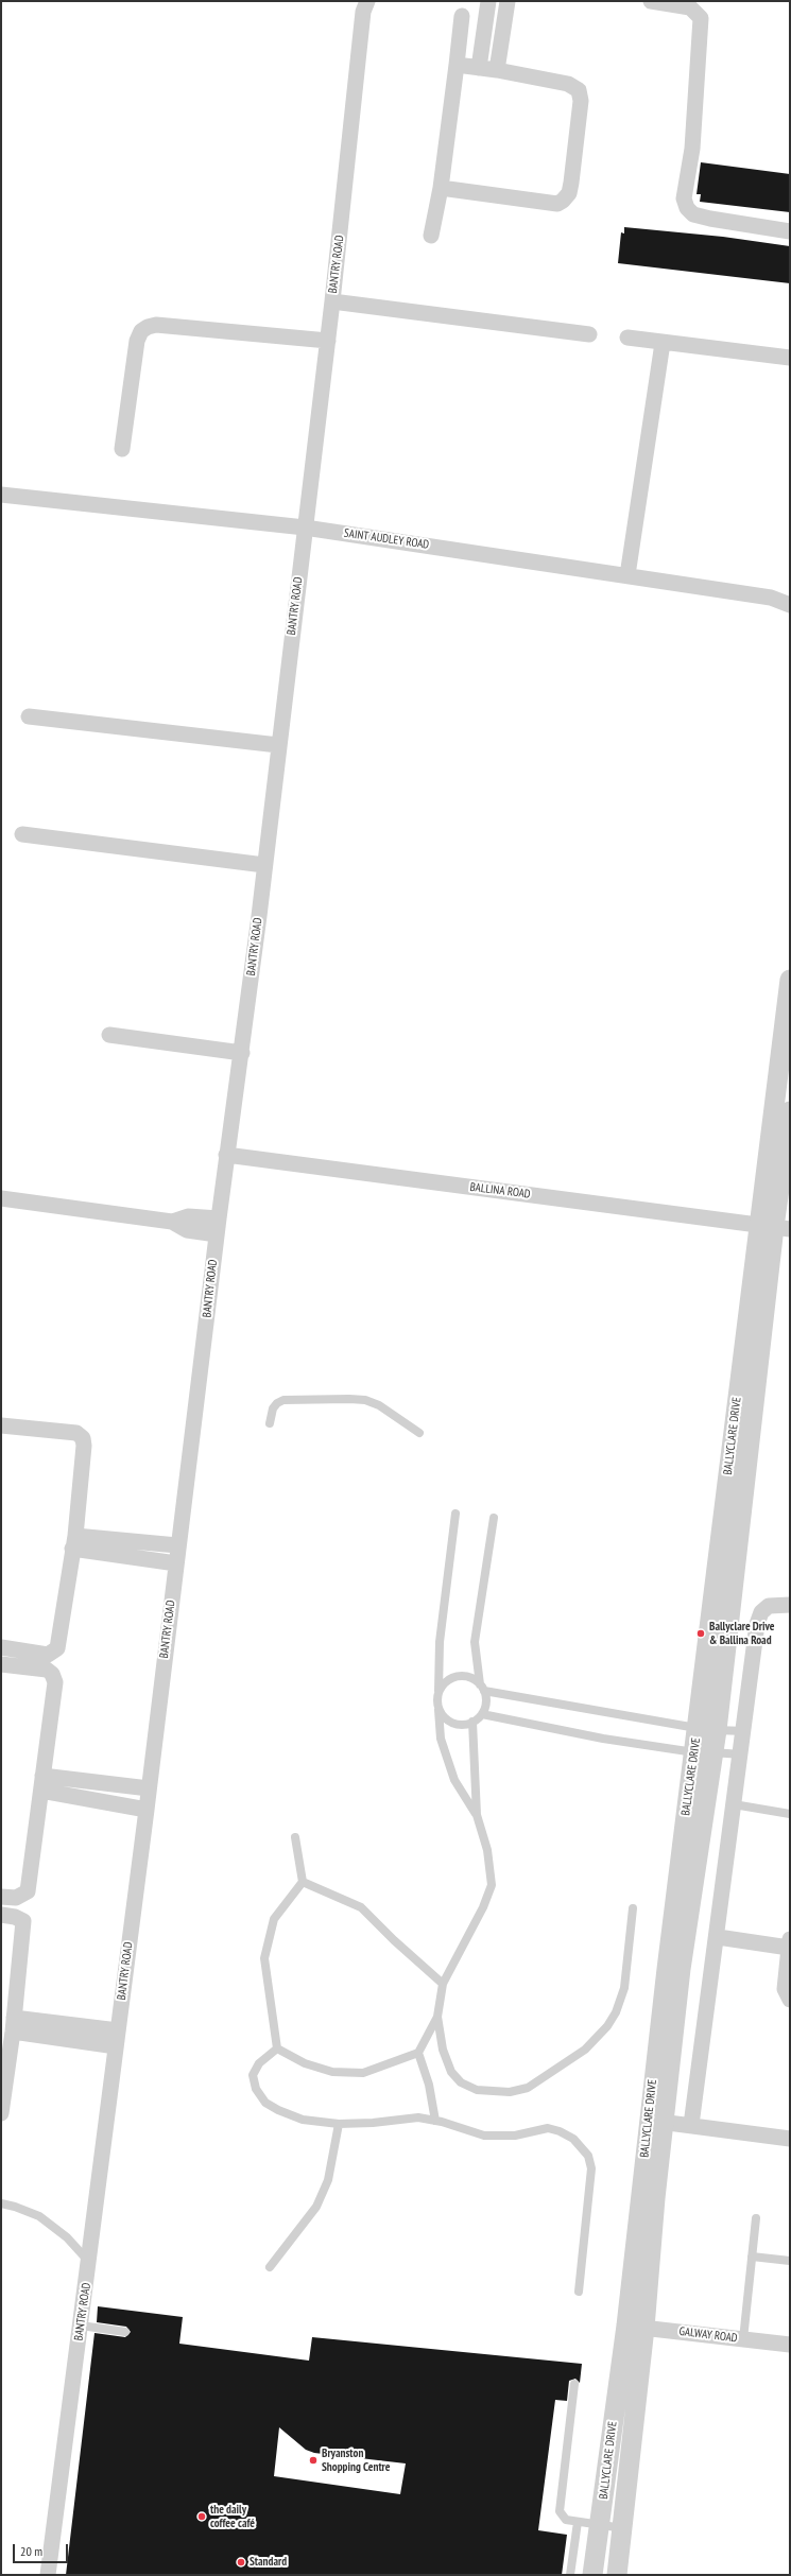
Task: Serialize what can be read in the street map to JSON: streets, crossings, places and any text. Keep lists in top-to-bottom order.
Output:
{
  "streets": {
    "street": [
      "BANTRY ROAD",
      "SAINT AUDLEY ROAD",
      "BALLINA ROAD",
      "BALLYCLARE DRIVE",
      "GALWAY ROAD"
    ]
  },
  "crossings": [
    ["BANTRY ROAD", "SAINT AUDLEY ROAD"],
    ["BANTRY ROAD", "BALLINA ROAD"],
    ["BALLINA ROAD", "BALLYCLARE DRIVE"],
    ["BALLYCLARE DRIVE", "GALWAY ROAD"]
  ],
  "places": [
    "Ballyclare Drive & Ballina Road",
    "Bryanston Shopping Centre",
    "the daily coffee café",
    "Standard"
  ],
  "scale_bar": "20 m"
}
